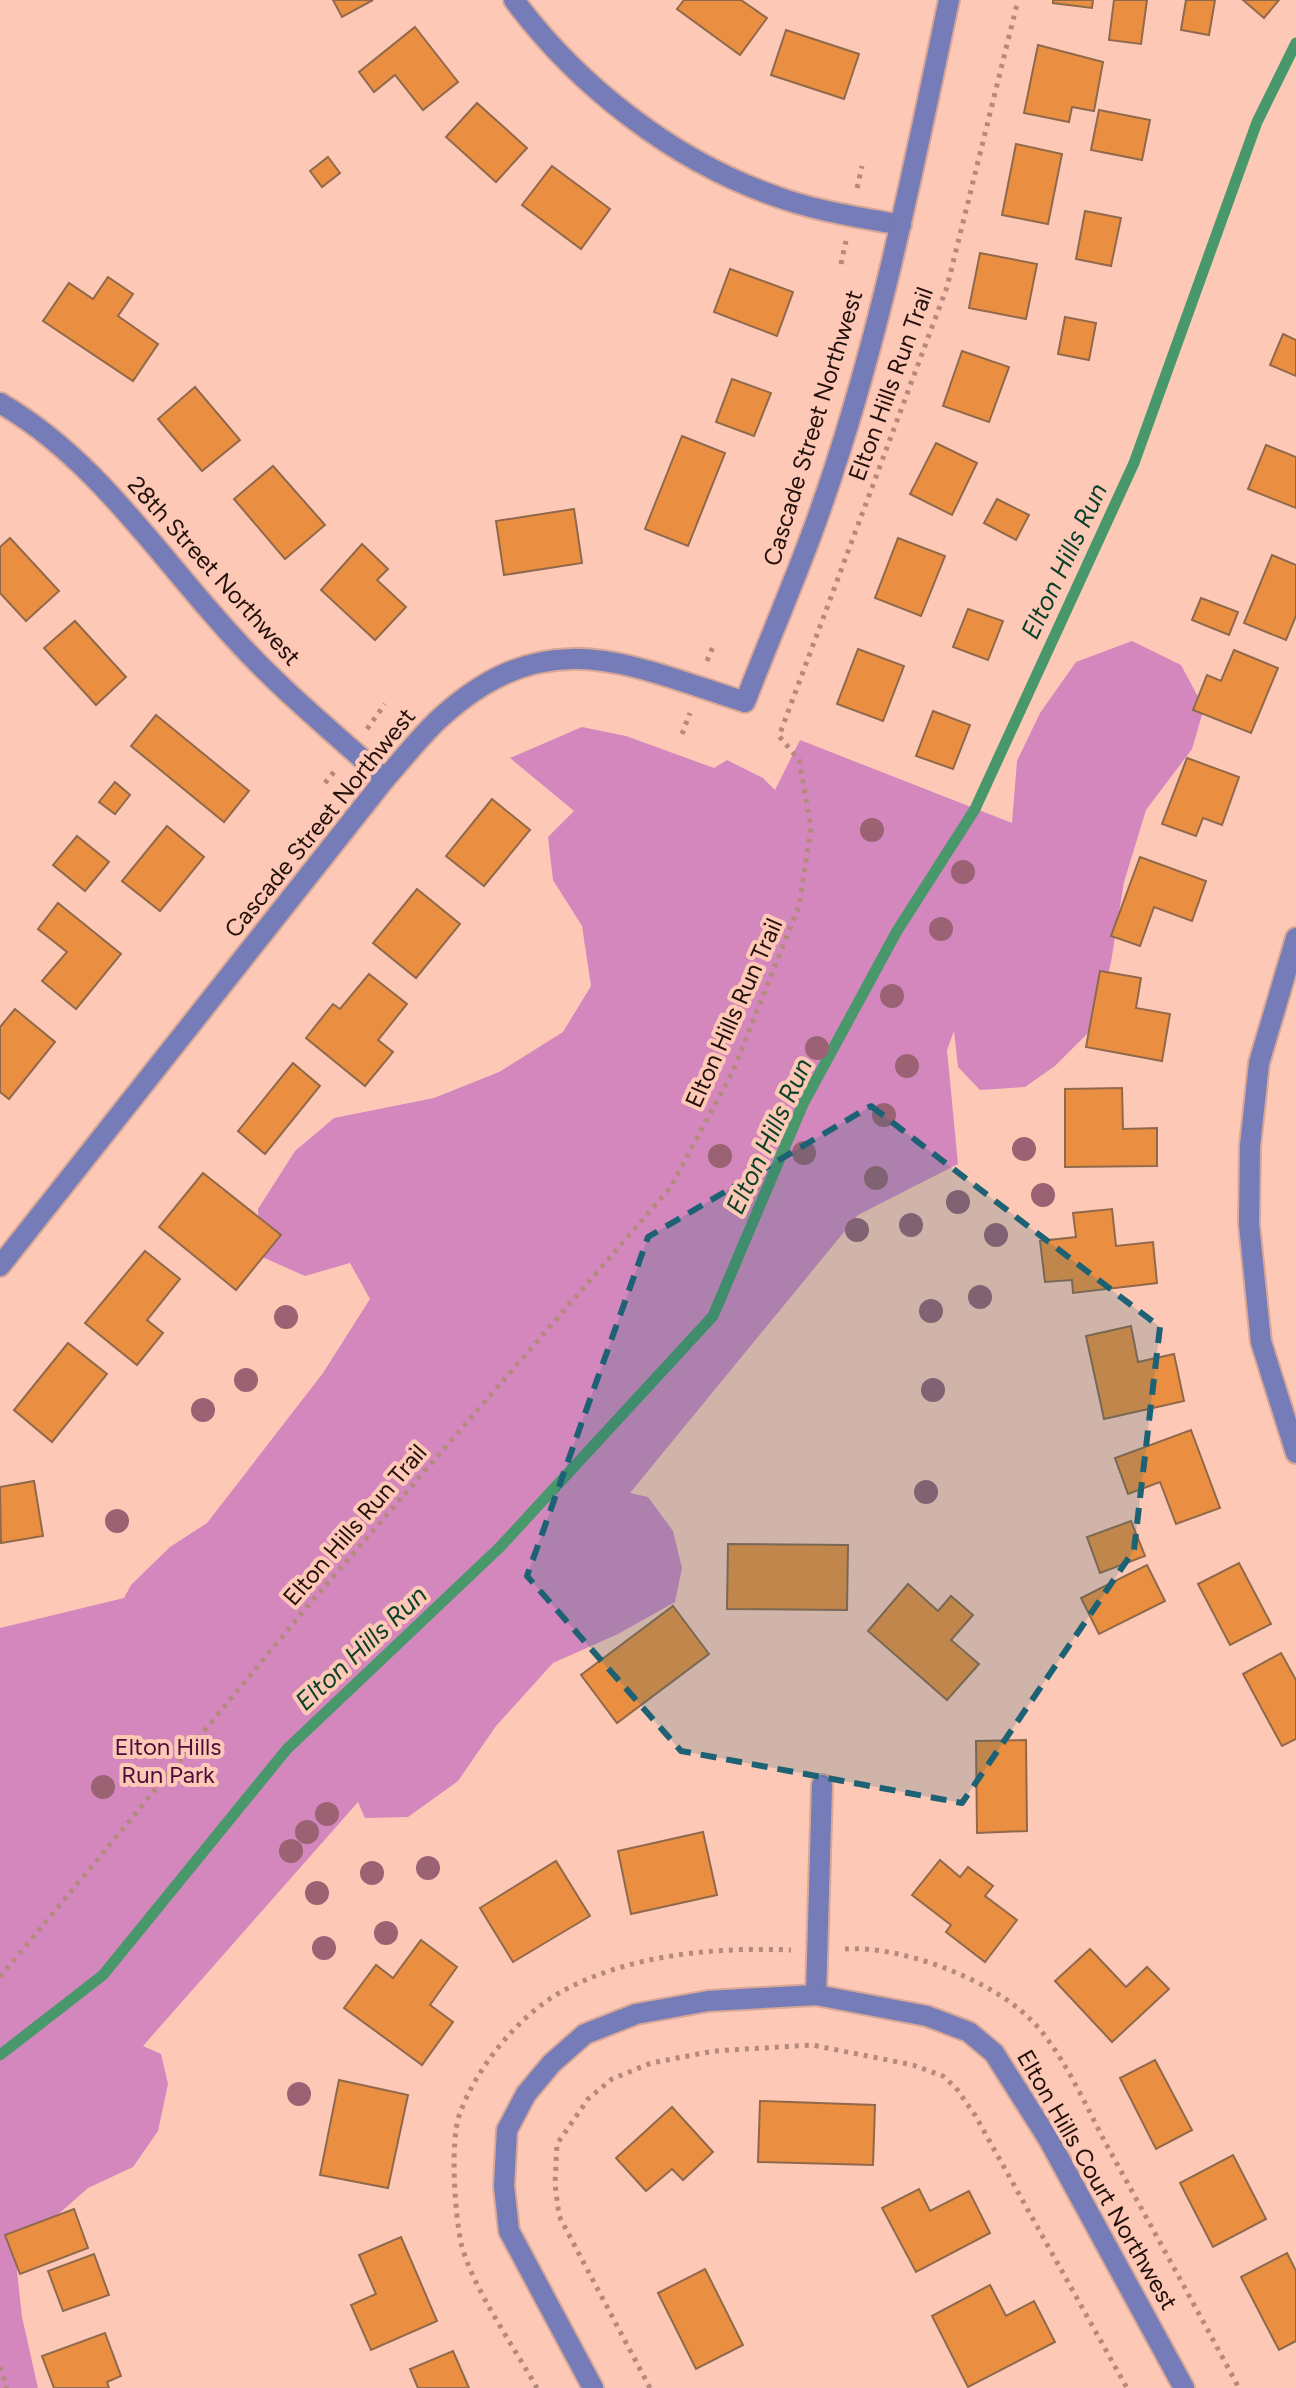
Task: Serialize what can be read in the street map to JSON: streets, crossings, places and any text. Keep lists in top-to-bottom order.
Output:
{
  "streets": {
    "street": ["Cascade Street Northwest", "28th Street Northwest", "Elton Hills Court Northwest"],
    "path": ["Elton Hills Run Trail"]
  },
  "crossings": [
    ["Cascade Street Northwest", "28th Street Northwest"]
  ],
  "water": ["Elton Hills Run"],
  "parks": ["Elton Hills Run Park"]
}
